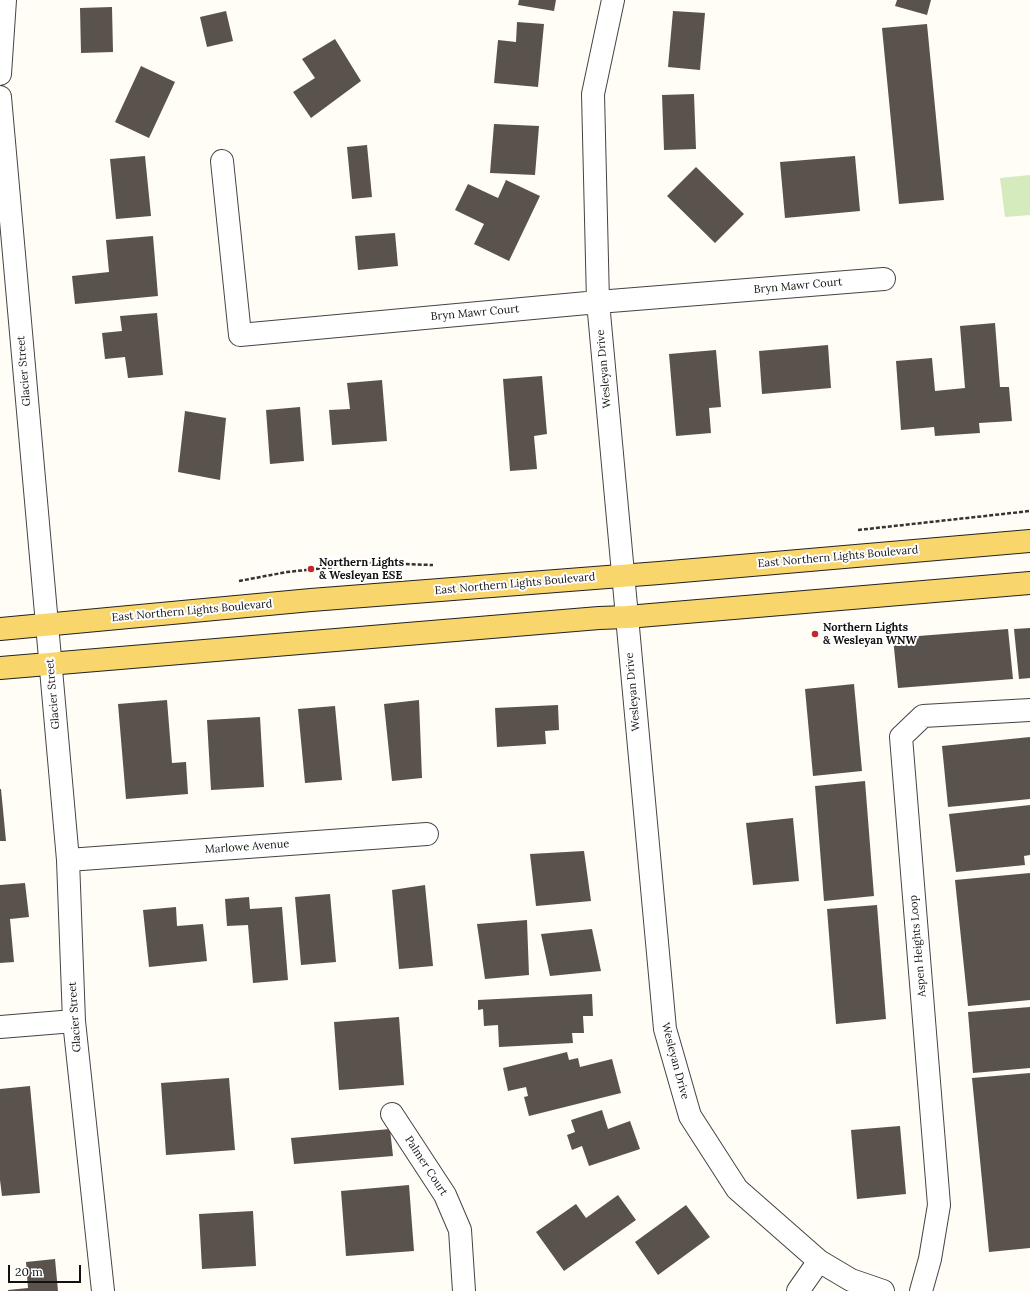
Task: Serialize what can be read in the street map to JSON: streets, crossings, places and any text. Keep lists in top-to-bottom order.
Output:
{
  "streets": {
    "main road": ["East Northern Lights Boulevard"],
    "street": [
      "Bryn Mawr Court",
      "Wesleyan Drive",
      "Glacier Street",
      "Marlowe Avenue",
      "Aspen Heights Loop",
      "Palmer Court"
    ]
  },
  "crossings": [
    ["Bryn Mawr Court", "Wesleyan Drive"],
    ["Wesleyan Drive", "East Northern Lights Boulevard"],
    ["Glacier Street", "East Northern Lights Boulevard"],
    ["Glacier Street", "Marlowe Avenue"]
  ],
  "places": ["Northern Lights & Wesleyan ESE", "Northern Lights & Wesleyan WNW"],
  "scale_bar": "20 m"
}
